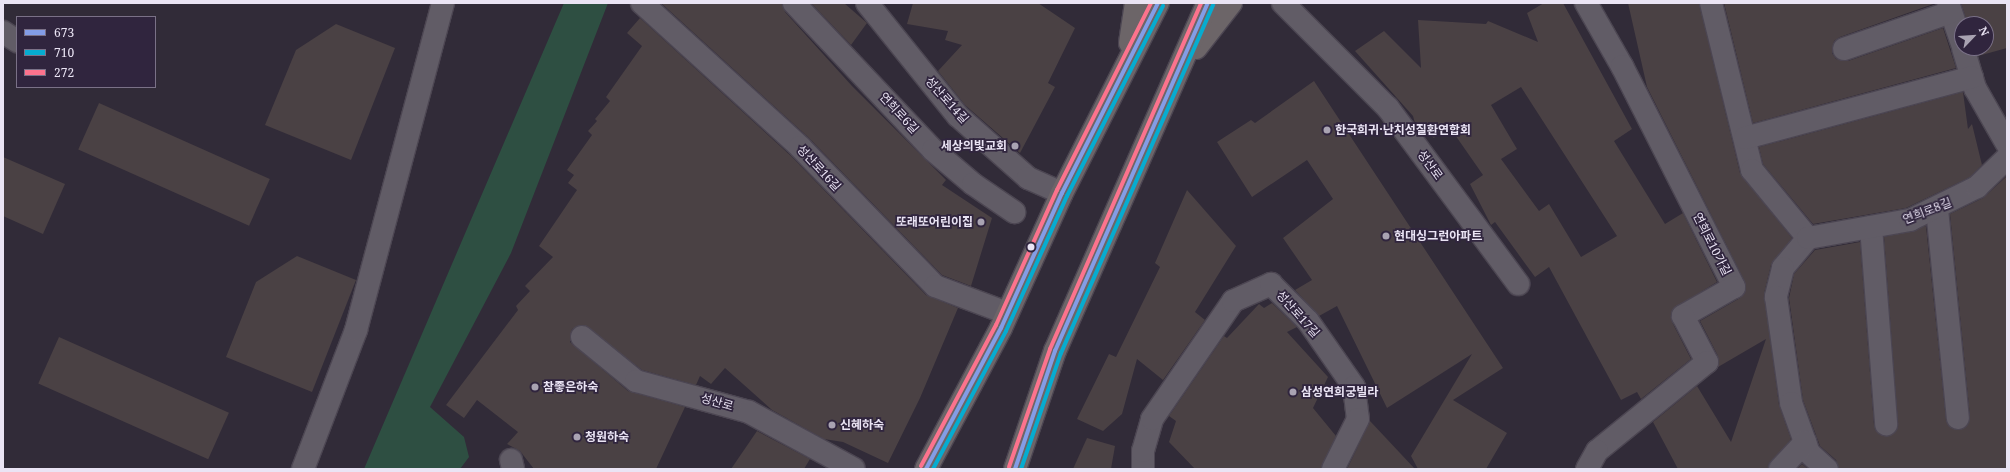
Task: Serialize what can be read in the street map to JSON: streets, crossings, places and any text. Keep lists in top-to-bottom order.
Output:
{
  "streets": {
    "street": [
      "성산로14길",
      "연희로6길",
      "성산로",
      "성산로16길",
      "연희로8길",
      "연희로10가길",
      "성산로17길"
    ]
  },
  "places": [
    "한국희귀·난치성질환연합회",
    "세상의빛교회",
    "또래또어린이집",
    "현대싱그런아파트",
    "참좋은하숙",
    "삼성연희궁빌라",
    "신혜하숙",
    "청원하숙"
  ],
  "lines": ["transit line 673", "transit line 272", "transit line 710"],
  "legend": ["673", "710", "272"],
  "north": "top right"
}
